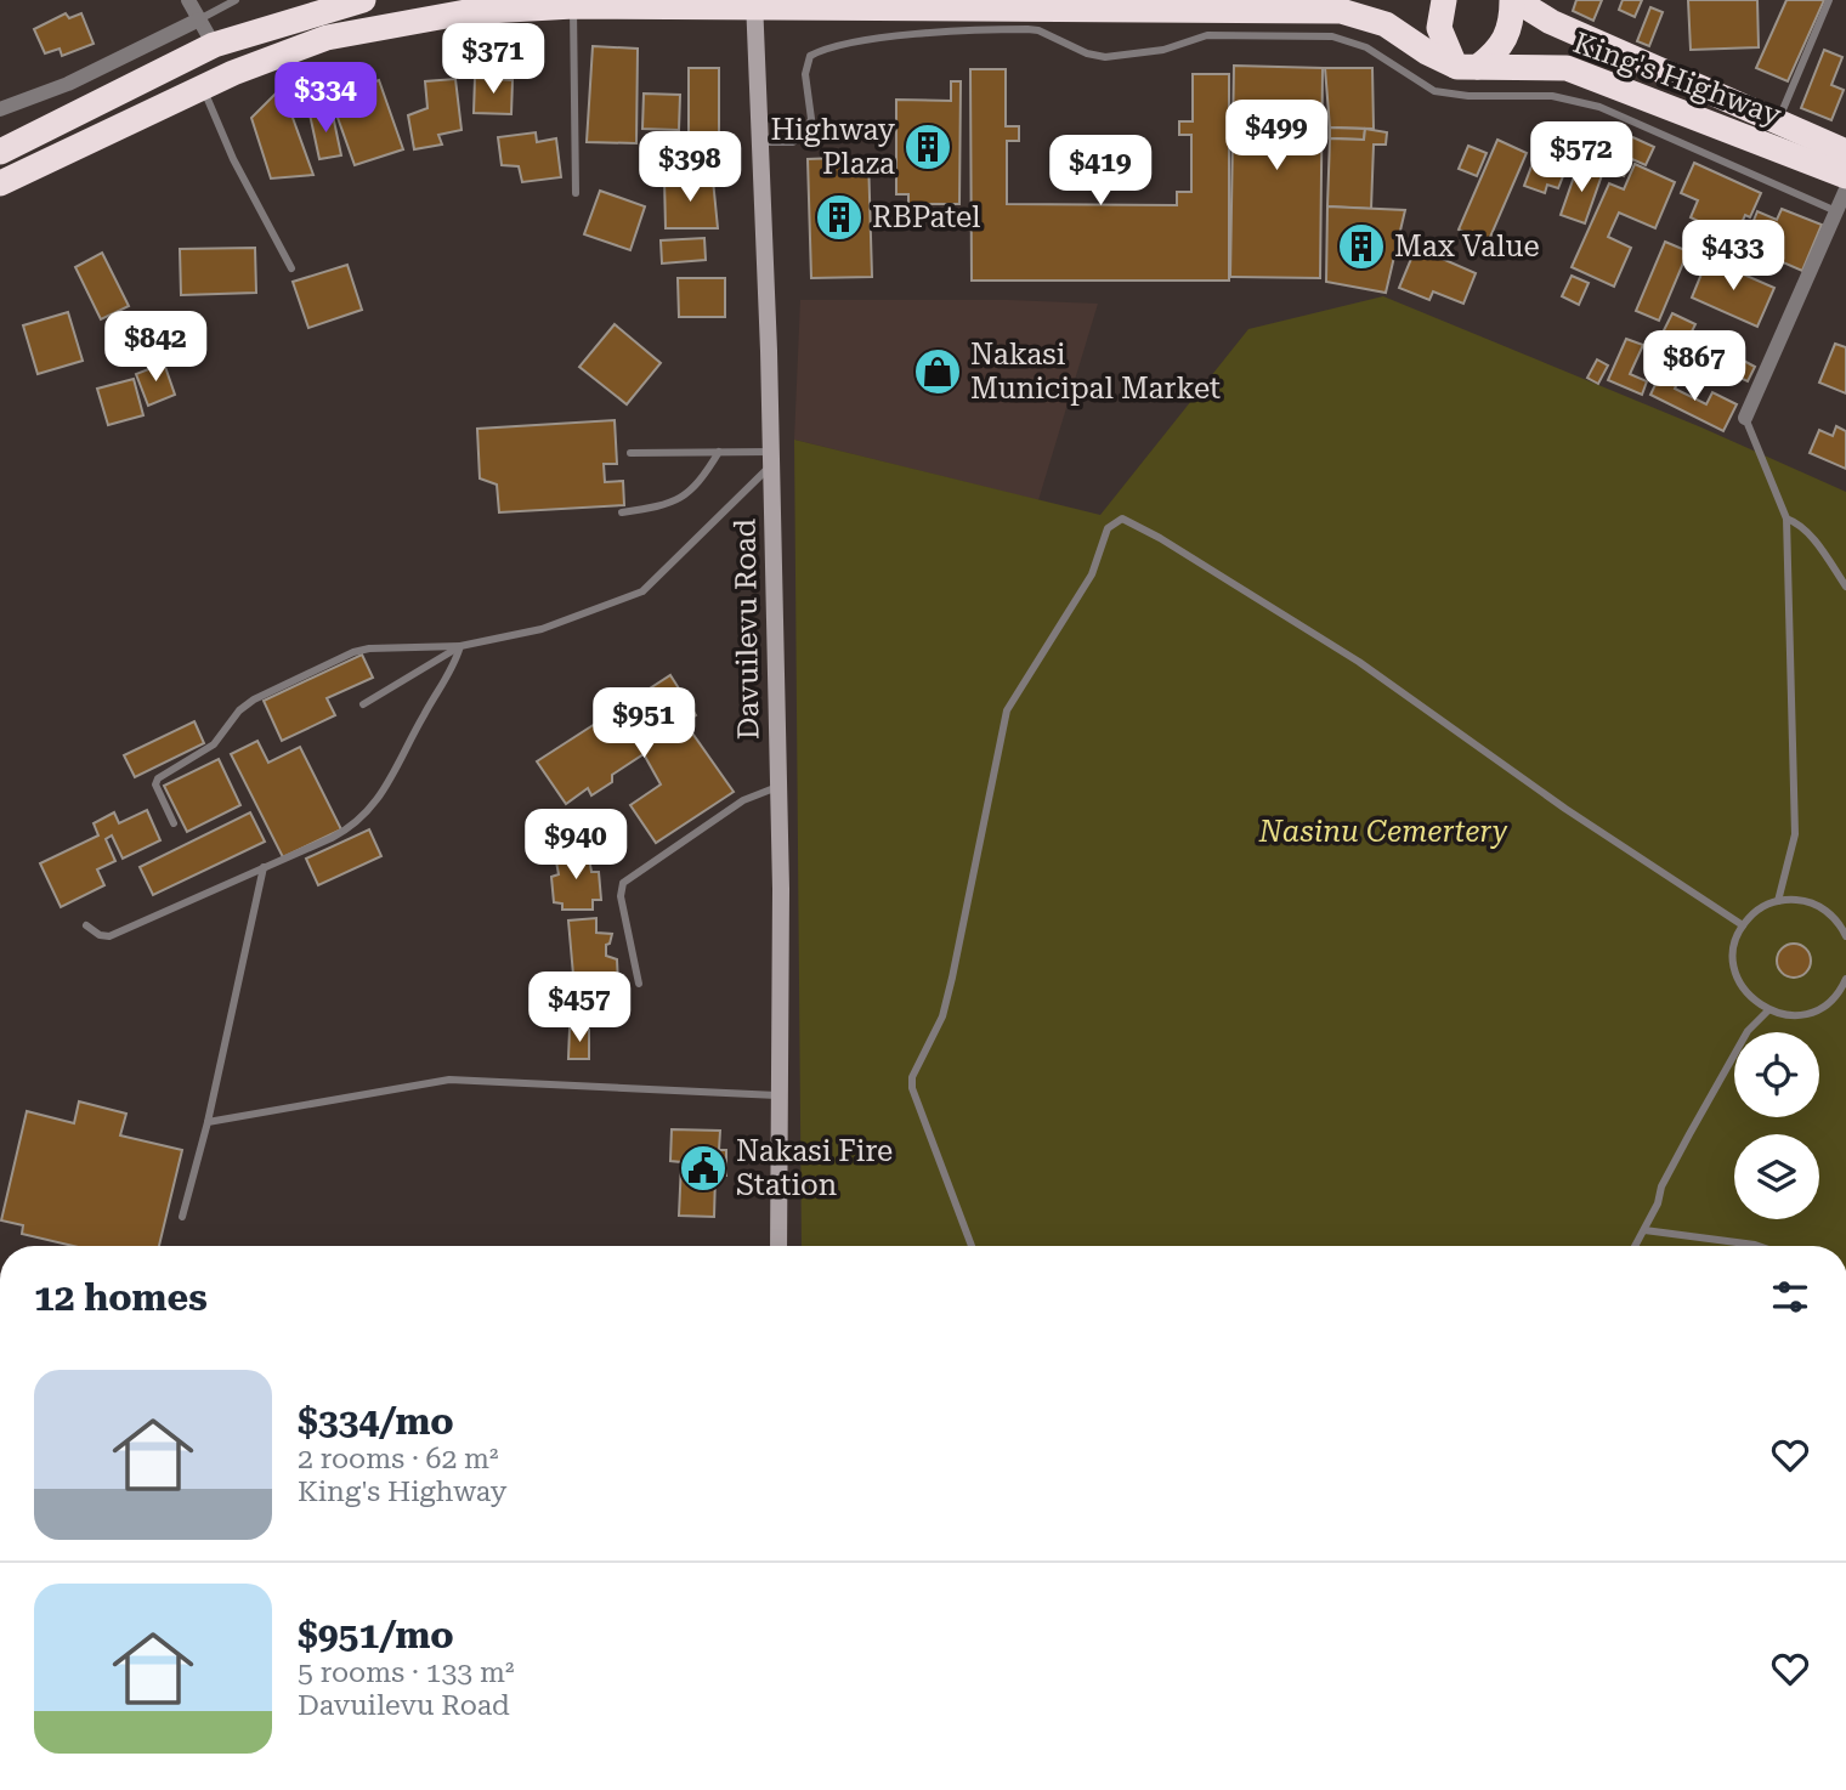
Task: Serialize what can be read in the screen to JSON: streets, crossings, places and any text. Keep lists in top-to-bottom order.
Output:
{
  "streets": {
    "highway": ["King's Highway"],
    "street": ["Davuilevu Road"]
  },
  "crossings": [
    ["King's Highway", "Davuilevu Road"]
  ],
  "parks": ["Nasinu Cemertery"],
  "places": {
    "building": ["Highway Plaza", "RBPatel", "Max Value"],
    "shop": ["Nakasi Municipal Market"],
    "public building": ["Nakasi Fire Station"]
  },
  "page": {
    "price": [
      "$371",
      "$334",
      "$499",
      "$572",
      "$398",
      "$419",
      "$433",
      "$842",
      "$867",
      "$951",
      "$940",
      "$457"
    ],
    "heading": "12 homes",
    "list": [
      {
        "name": "$334/mo",
        "note": "2 rooms · 62 m² · King's Highway"
      },
      {
        "name": "$951/mo",
        "note": "5 rooms · 133 m² · Davuilevu Road"
      }
    ]
  }
}
